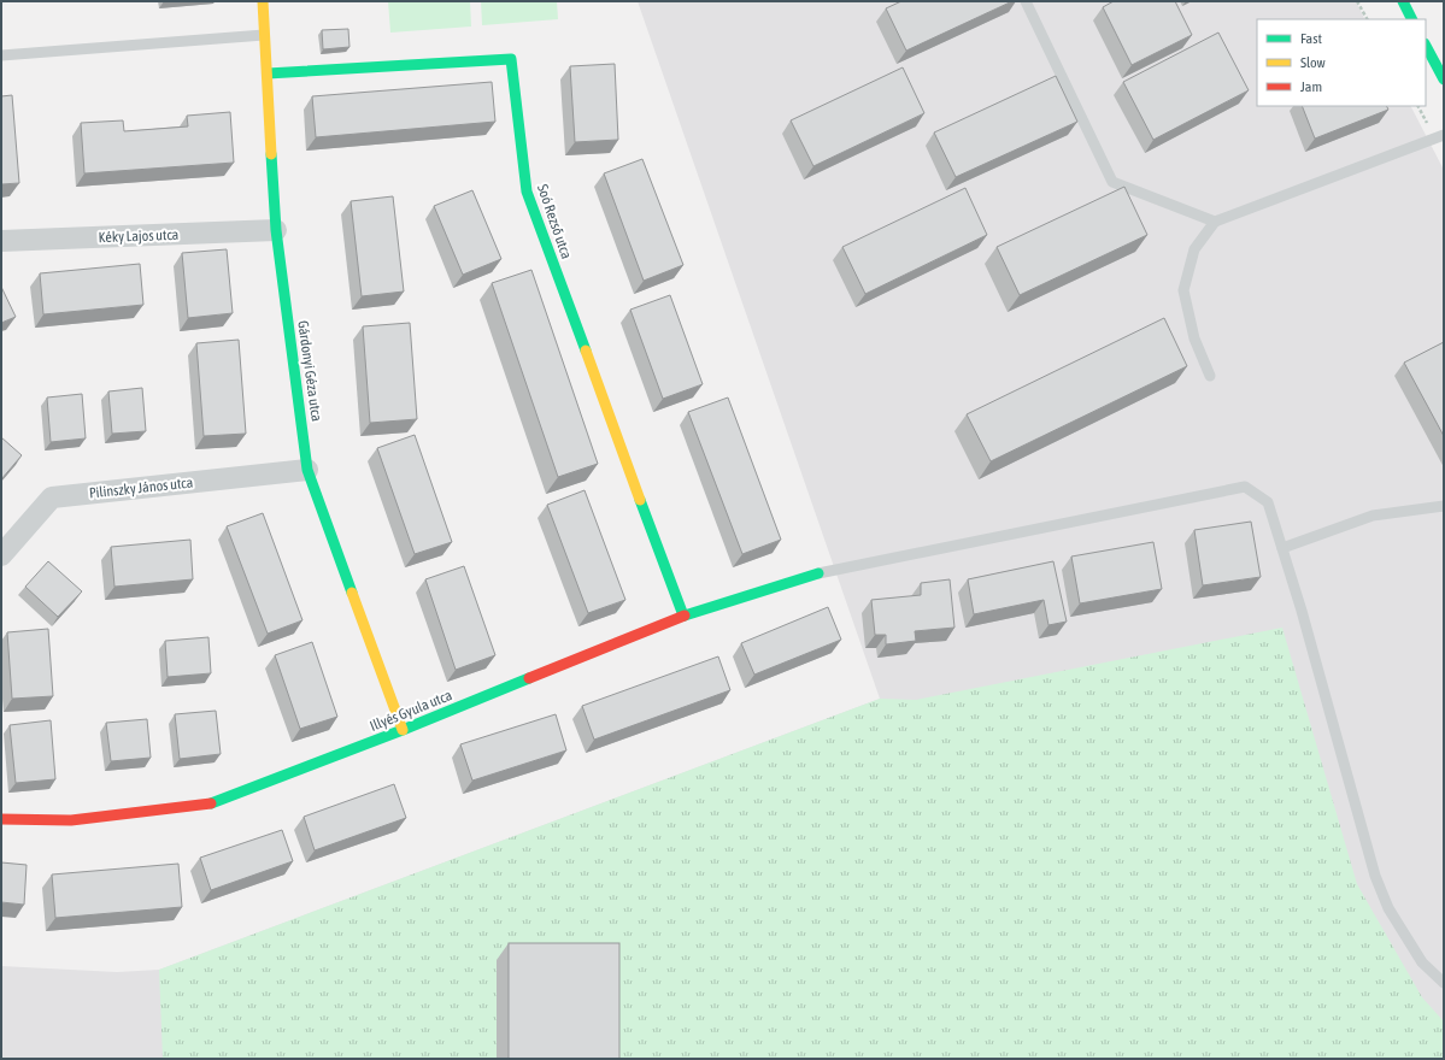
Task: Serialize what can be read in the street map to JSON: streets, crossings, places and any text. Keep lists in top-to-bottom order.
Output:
{
  "streets": {
    "street": [
      "Soó Rezső utca",
      "Kéky Lajos utca",
      "Gárdonyi Géza utca",
      "Pilinszky János utca",
      "Illyés Gyula utca"
    ]
  },
  "crossings": [
    ["Soó Rezső utca", "Gárdonyi Géza utca"],
    ["Soó Rezső utca", "Illyés Gyula utca"],
    ["Kéky Lajos utca", "Gárdonyi Géza utca"],
    ["Gárdonyi Géza utca", "Pilinszky János utca"],
    ["Gárdonyi Géza utca", "Illyés Gyula utca"]
  ],
  "legend": ["Fast", "Slow", "Jam"]
}
